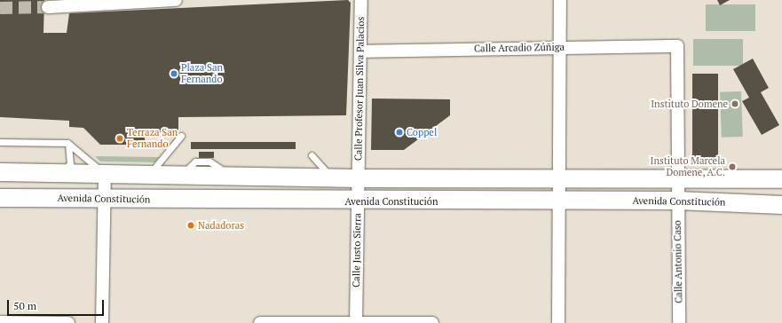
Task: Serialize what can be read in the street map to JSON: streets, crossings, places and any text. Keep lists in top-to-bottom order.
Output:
{
  "streets": {
    "street": [
      "Calle Arcadio Zúñiga",
      "Calle Profesor Juan Silva Palacios",
      "Avenida Constitución",
      "Calle Justo Sierra",
      "Calle Antonio Caso"
    ]
  },
  "crossings": [
    ["Calle Arcadio Zúñiga", "Calle Profesor Juan Silva Palacios"],
    ["Calle Arcadio Zúñiga", "Calle Antonio Caso"],
    ["Calle Profesor Juan Silva Palacios", "Calle Justo Sierra"],
    ["Avenida Constitución", "Calle Justo Sierra"],
    ["Avenida Constitución", "Calle Antonio Caso"]
  ],
  "places": [
    "Plaza San Fernando",
    "Instituto Domene",
    "Coppel",
    "Terraza San Fernando",
    "Instituto Marcela Domene, A.C.",
    "Nadadoras"
  ],
  "scale_bar": "50 m"
}
